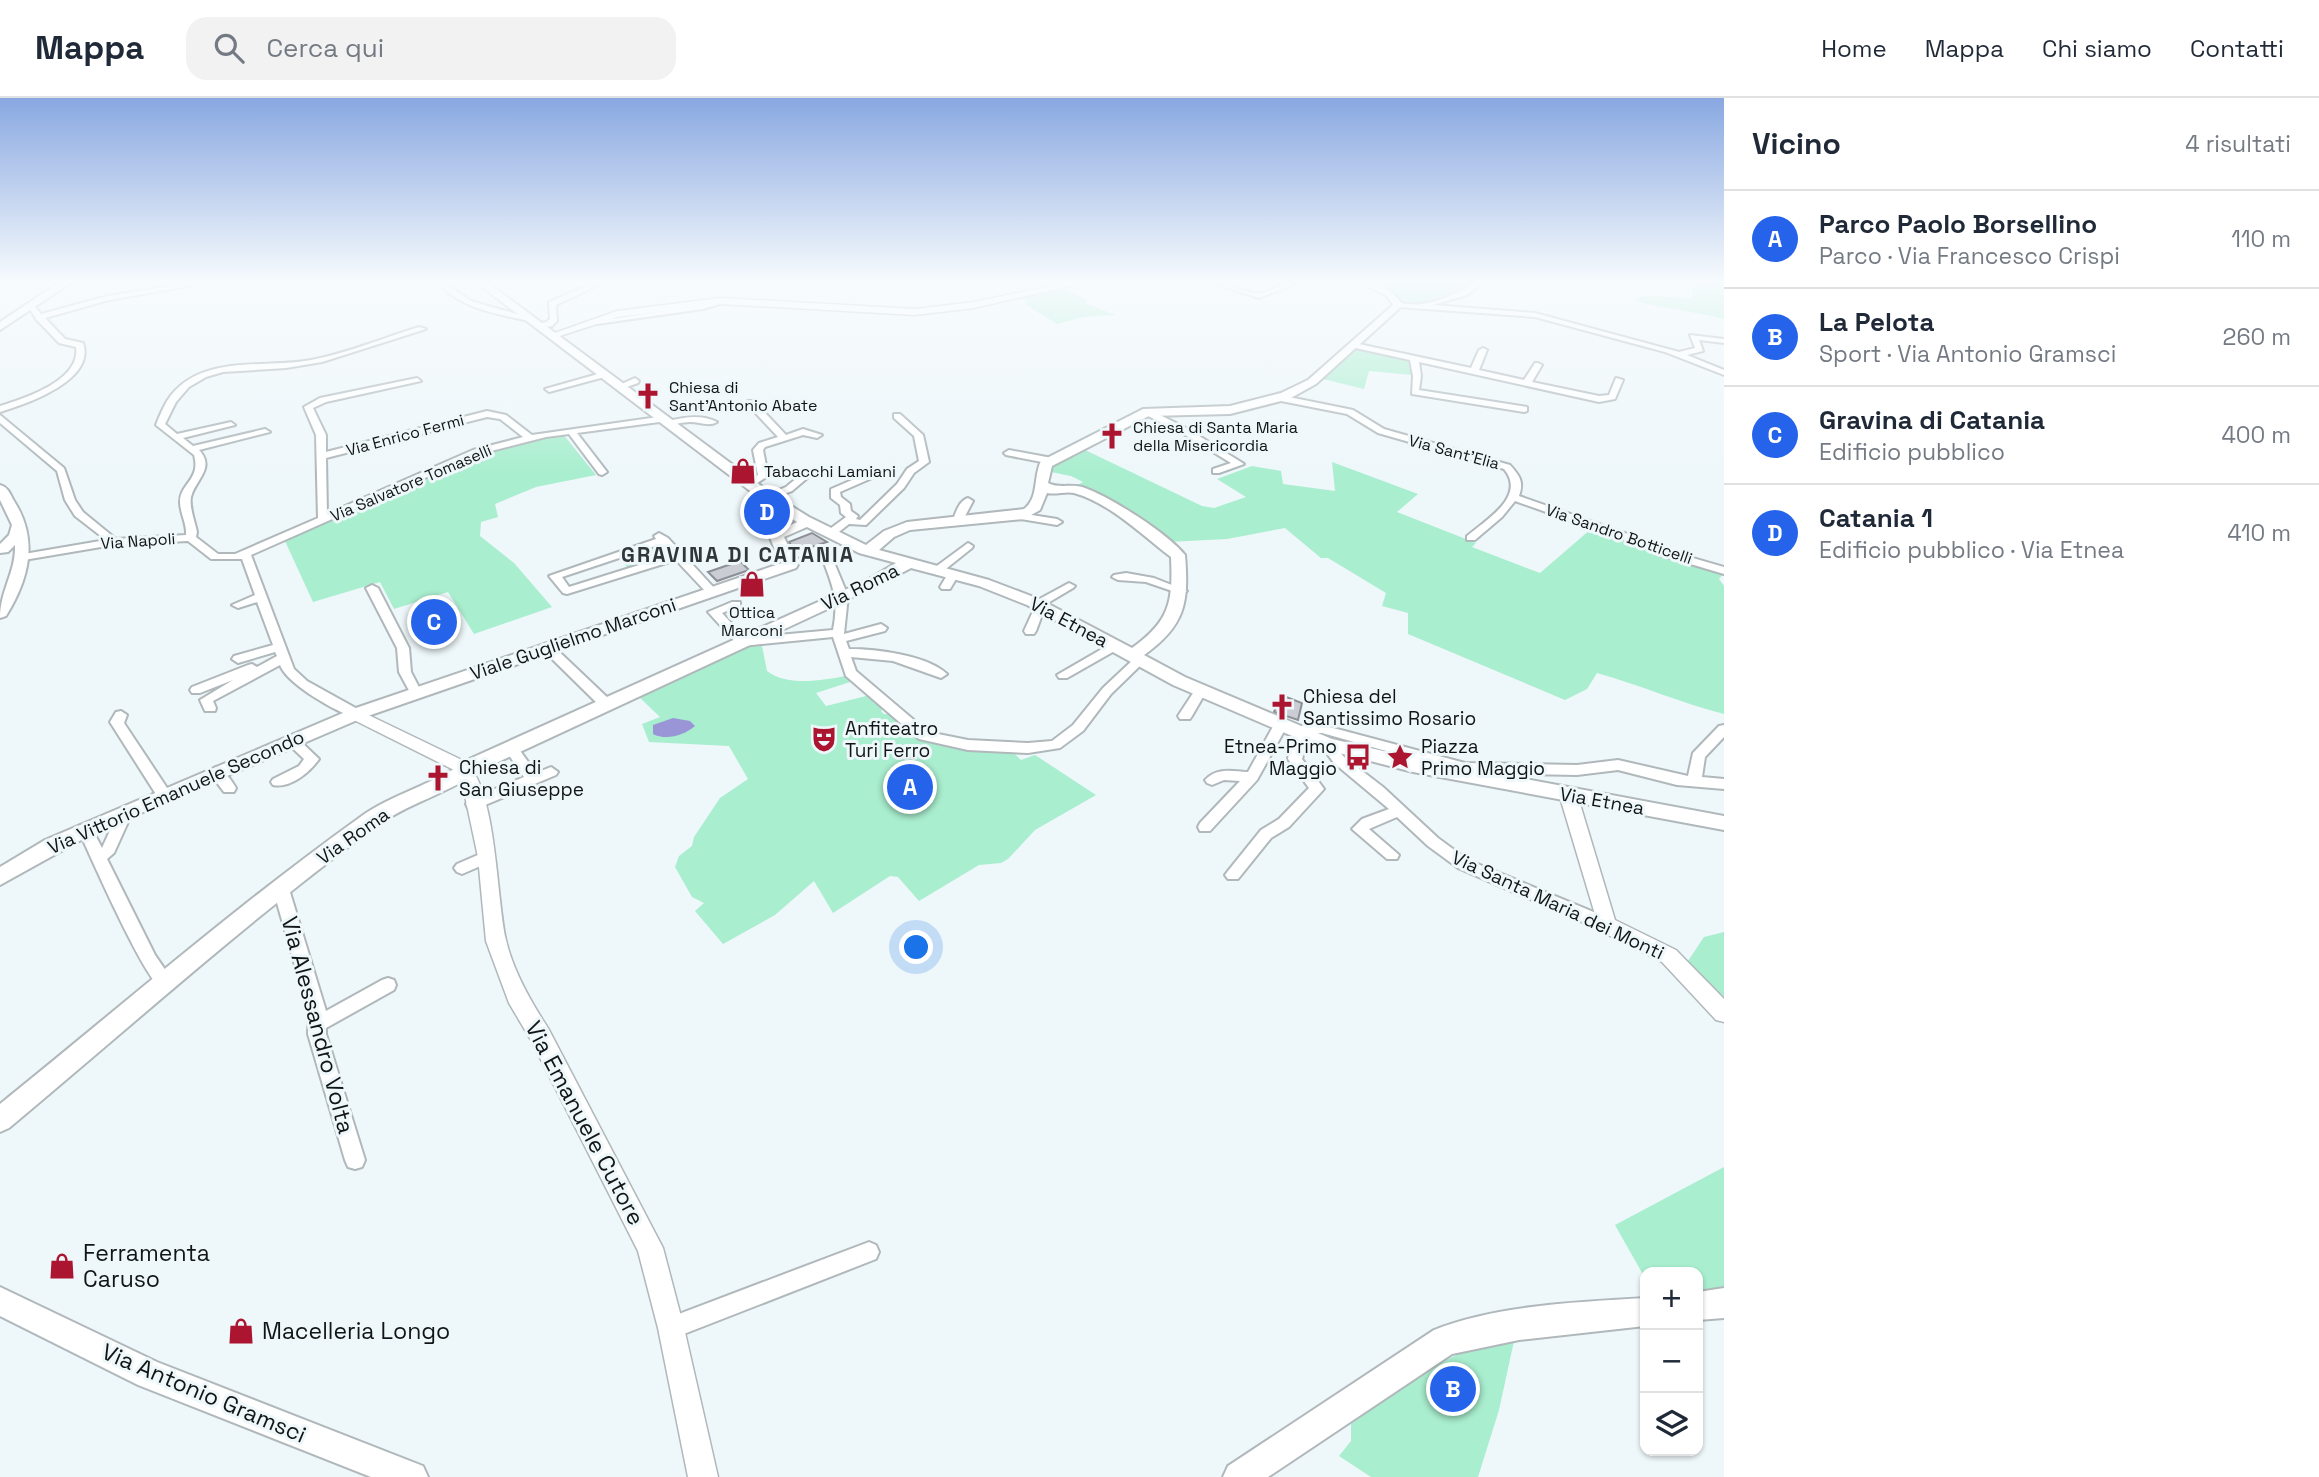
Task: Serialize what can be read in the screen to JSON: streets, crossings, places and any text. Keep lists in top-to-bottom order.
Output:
{
  "streets": {
    "main road": [
      "Via Roma",
      "Via Etnea",
      "Viale Guglielmo Marconi",
      "Via Vittorio Emanuele Secondo",
      "Via Antonio Gramsci"
    ],
    "street": [
      "Via Enrico Fermi",
      "Via Sant'Elia",
      "Via Salvatore Tomaselli",
      "Via Sandro Botticelli",
      "Via Napoli",
      "Via Santa Maria dei Monti",
      "Via Alessandro Volta",
      "Via Emanuele Cutore"
    ]
  },
  "crossings": [
    ["Via Enrico Fermi", "Via Salvatore Tomaselli"],
    ["Via Sant'Elia", "Via Sandro Botticelli"],
    ["Via Salvatore Tomaselli", "Via Napoli"],
    ["Via Salvatore Tomaselli", "Via Etnea"],
    ["Via Roma", "Via Etnea"],
    ["Via Roma", "Via Alessandro Volta"],
    ["Via Roma", "Via Emanuele Cutore"],
    ["Via Etnea", "Viale Guglielmo Marconi"],
    ["Via Etnea", "Via Santa Maria dei Monti"],
    ["Viale Guglielmo Marconi", "Via Vittorio Emanuele Secondo"]
  ],
  "districts": ["GRAVINA DI CATANIA"],
  "places": {
    "church": [
      "Chiesa di Sant'Antonio Abate",
      "Chiesa di Santa Maria della Misericordia",
      "Chiesa del Santissimo Rosario",
      "Chiesa di San Giuseppe"
    ],
    "shop": [
      "Tabacchi Lamiani",
      "Ottica Marconi",
      "Ferramenta Caruso",
      "Macelleria Longo"
    ],
    "theatre": ["Anfiteatro Turi Ferro"],
    "bus stop": ["Etnea-Primo Maggio"],
    "place": ["Piazza Primo Maggio"]
  },
  "page": {
    "header": "Mappa",
    "search": "Cerca qui",
    "nav": [
      "Home",
      "Mappa",
      "Chi siamo",
      "Contatti"
    ],
    "heading": ["Vicino", "4 risultati"],
    "list": [
      {
        "mark": "A",
        "name": "Parco Paolo Borsellino",
        "note": "Parco · Via Francesco Crispi",
        "value": "110 m"
      },
      {
        "mark": "B",
        "name": "La Pelota",
        "note": "Sport · Via Antonio Gramsci",
        "value": "260 m"
      },
      {
        "mark": "C",
        "name": "Gravina di Catania",
        "note": "Edificio pubblico",
        "value": "400 m"
      },
      {
        "mark": "D",
        "name": "Catania 1",
        "note": "Edificio pubblico · Via Etnea",
        "value": "410 m"
      }
    ],
    "pins": [
      "D",
      "C",
      "A",
      "B"
    ],
    "map_buttons": ["+", "−"]
  }
}
